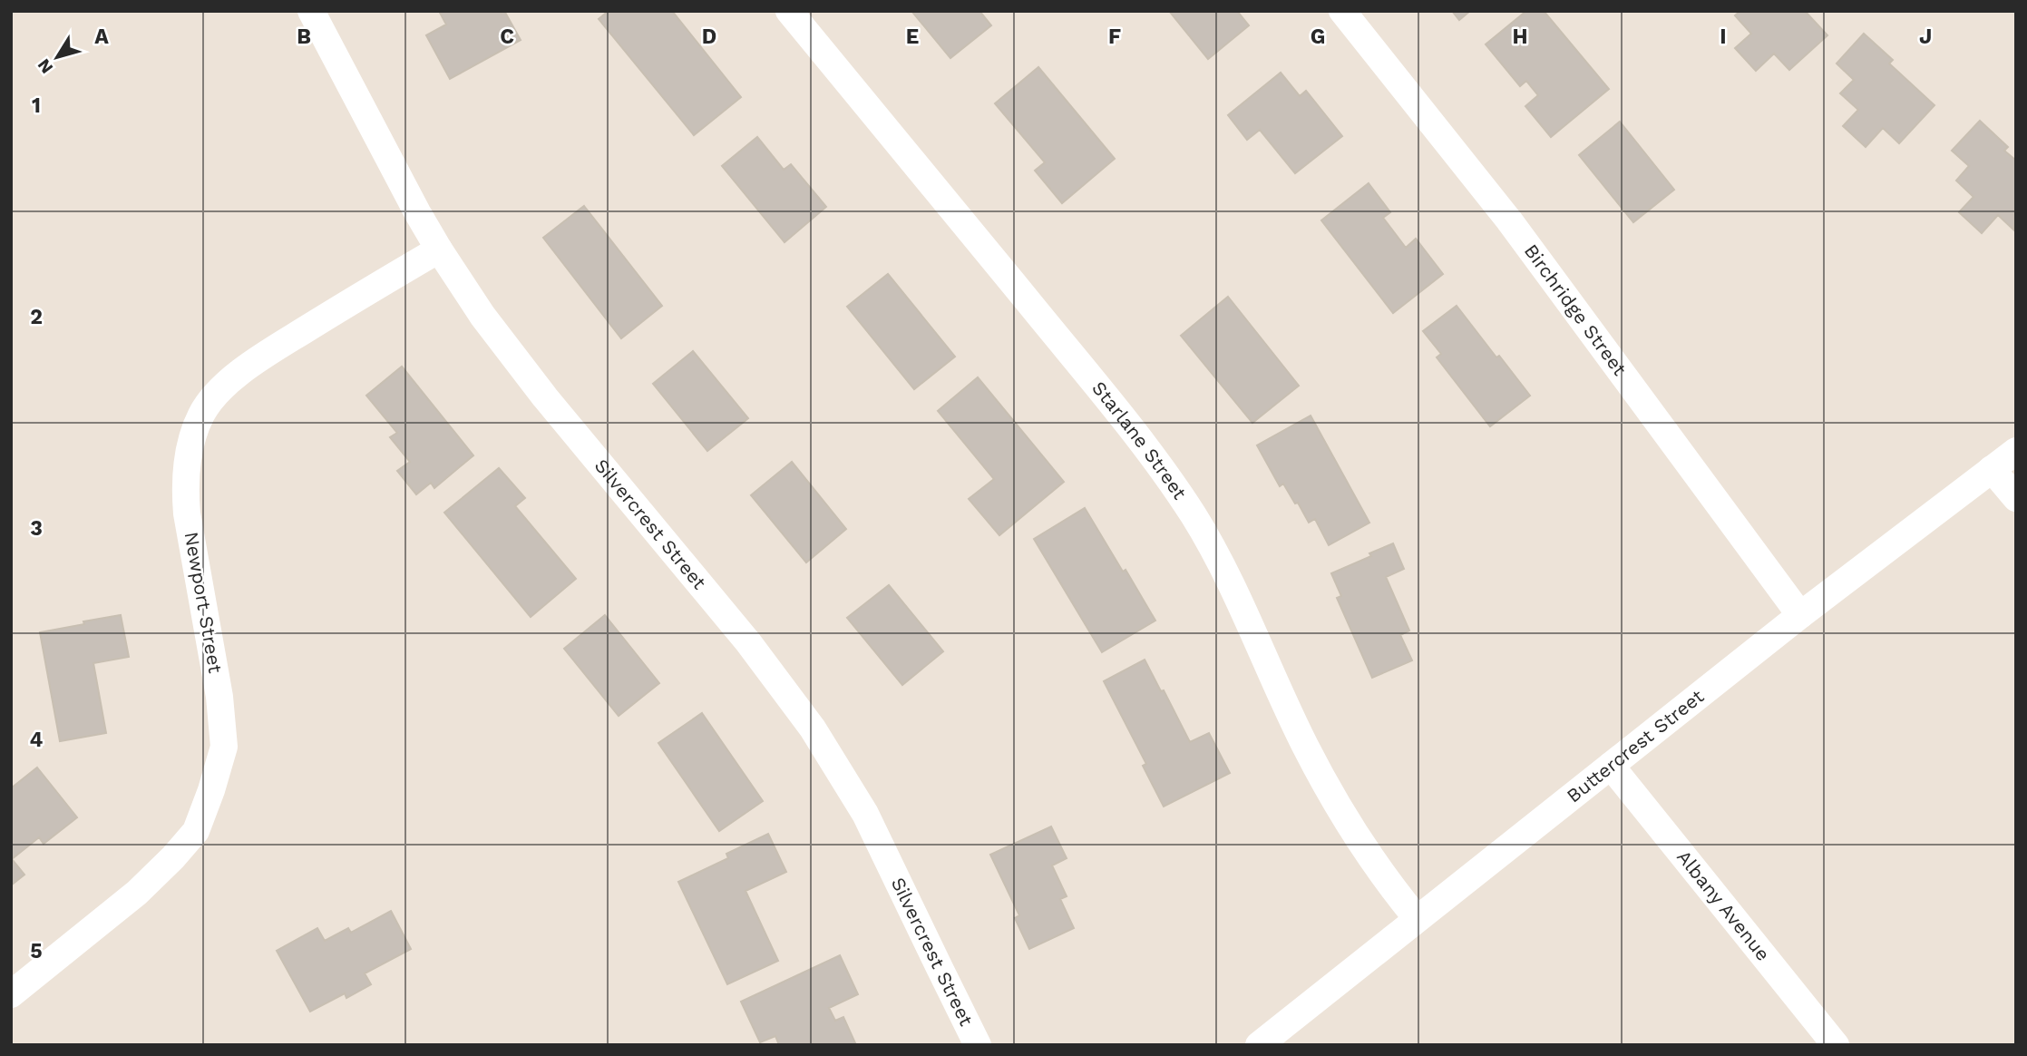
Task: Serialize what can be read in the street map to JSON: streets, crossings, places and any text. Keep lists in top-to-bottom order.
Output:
{
  "streets": {
    "street": [
      "Birchridge Street",
      "Starlane Street",
      "Silvercrest Street",
      "Newport Street",
      "Buttercrest Street",
      "Albany Avenue"
    ]
  },
  "crossings": [
    ["Birchridge Street", "Buttercrest Street"],
    ["Starlane Street", "Buttercrest Street"],
    ["Silvercrest Street", "Newport Street"],
    ["Buttercrest Street", "Albany Avenue"]
  ],
  "north": "bottom left",
  "grid": {
    "columns": [
      "A",
      "B",
      "C",
      "D",
      "E",
      "F",
      "G",
      "H",
      "I",
      "J"
    ],
    "rows": [
      "1",
      "2",
      "3",
      "4",
      "5"
    ]
  }
}
